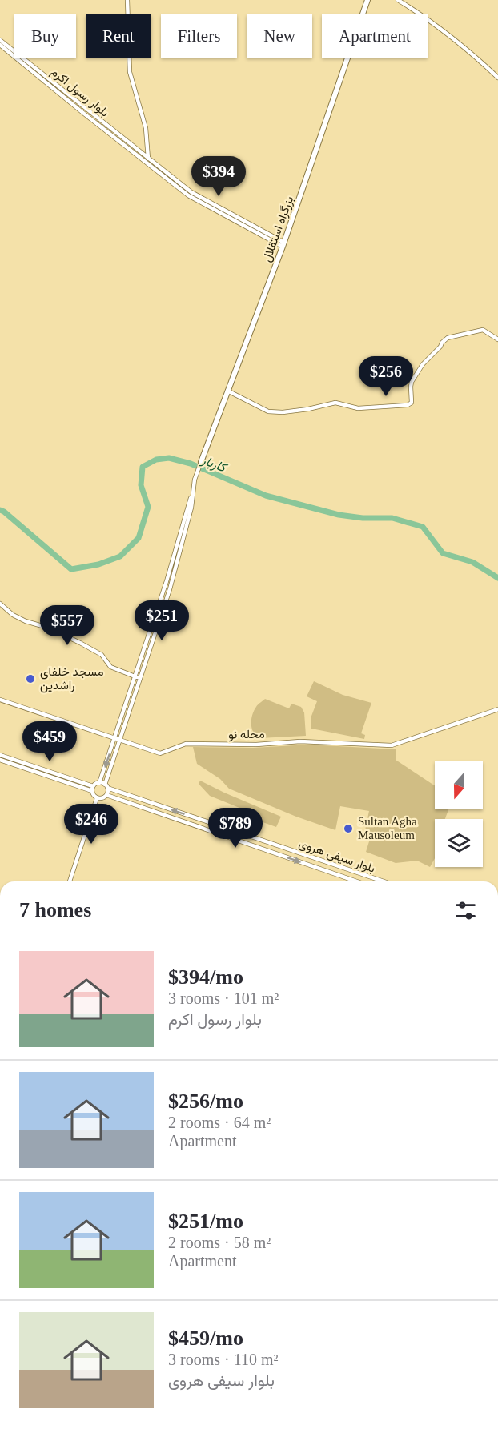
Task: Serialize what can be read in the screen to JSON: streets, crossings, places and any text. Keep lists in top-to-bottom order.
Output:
{
  "streets": {
    "highway": ["بزرگراه استقلال"],
    "main road": ["بلوار رسول اکرم", "محله نو", "بلوار سیفی هروی"]
  },
  "crossings": [
    ["بلوار رسول اکرم", "بزرگراه استقلال"]
  ],
  "water": ["کاربار"],
  "places": ["مسجد خلفای راشدین", "Sultan Agha Mausoleum"],
  "north": "bottom",
  "page": {
    "chip": [
      "Buy",
      "Rent",
      "Filters",
      "New",
      "Apartment"
    ],
    "price": [
      "$394",
      "$256",
      "$251",
      "$557",
      "$459",
      "$246",
      "$789"
    ],
    "heading": "7 homes",
    "list": [
      {
        "name": "$394/mo",
        "note": "3 rooms · 101 m² · بلوار رسول اکرم"
      },
      {
        "name": "$256/mo",
        "note": "2 rooms · 64 m² · Apartment"
      },
      {
        "name": "$251/mo",
        "note": "2 rooms · 58 m² · Apartment"
      },
      {
        "name": "$459/mo",
        "note": "3 rooms · 110 m² · بلوار سیفی هروی"
      }
    ]
  }
}
